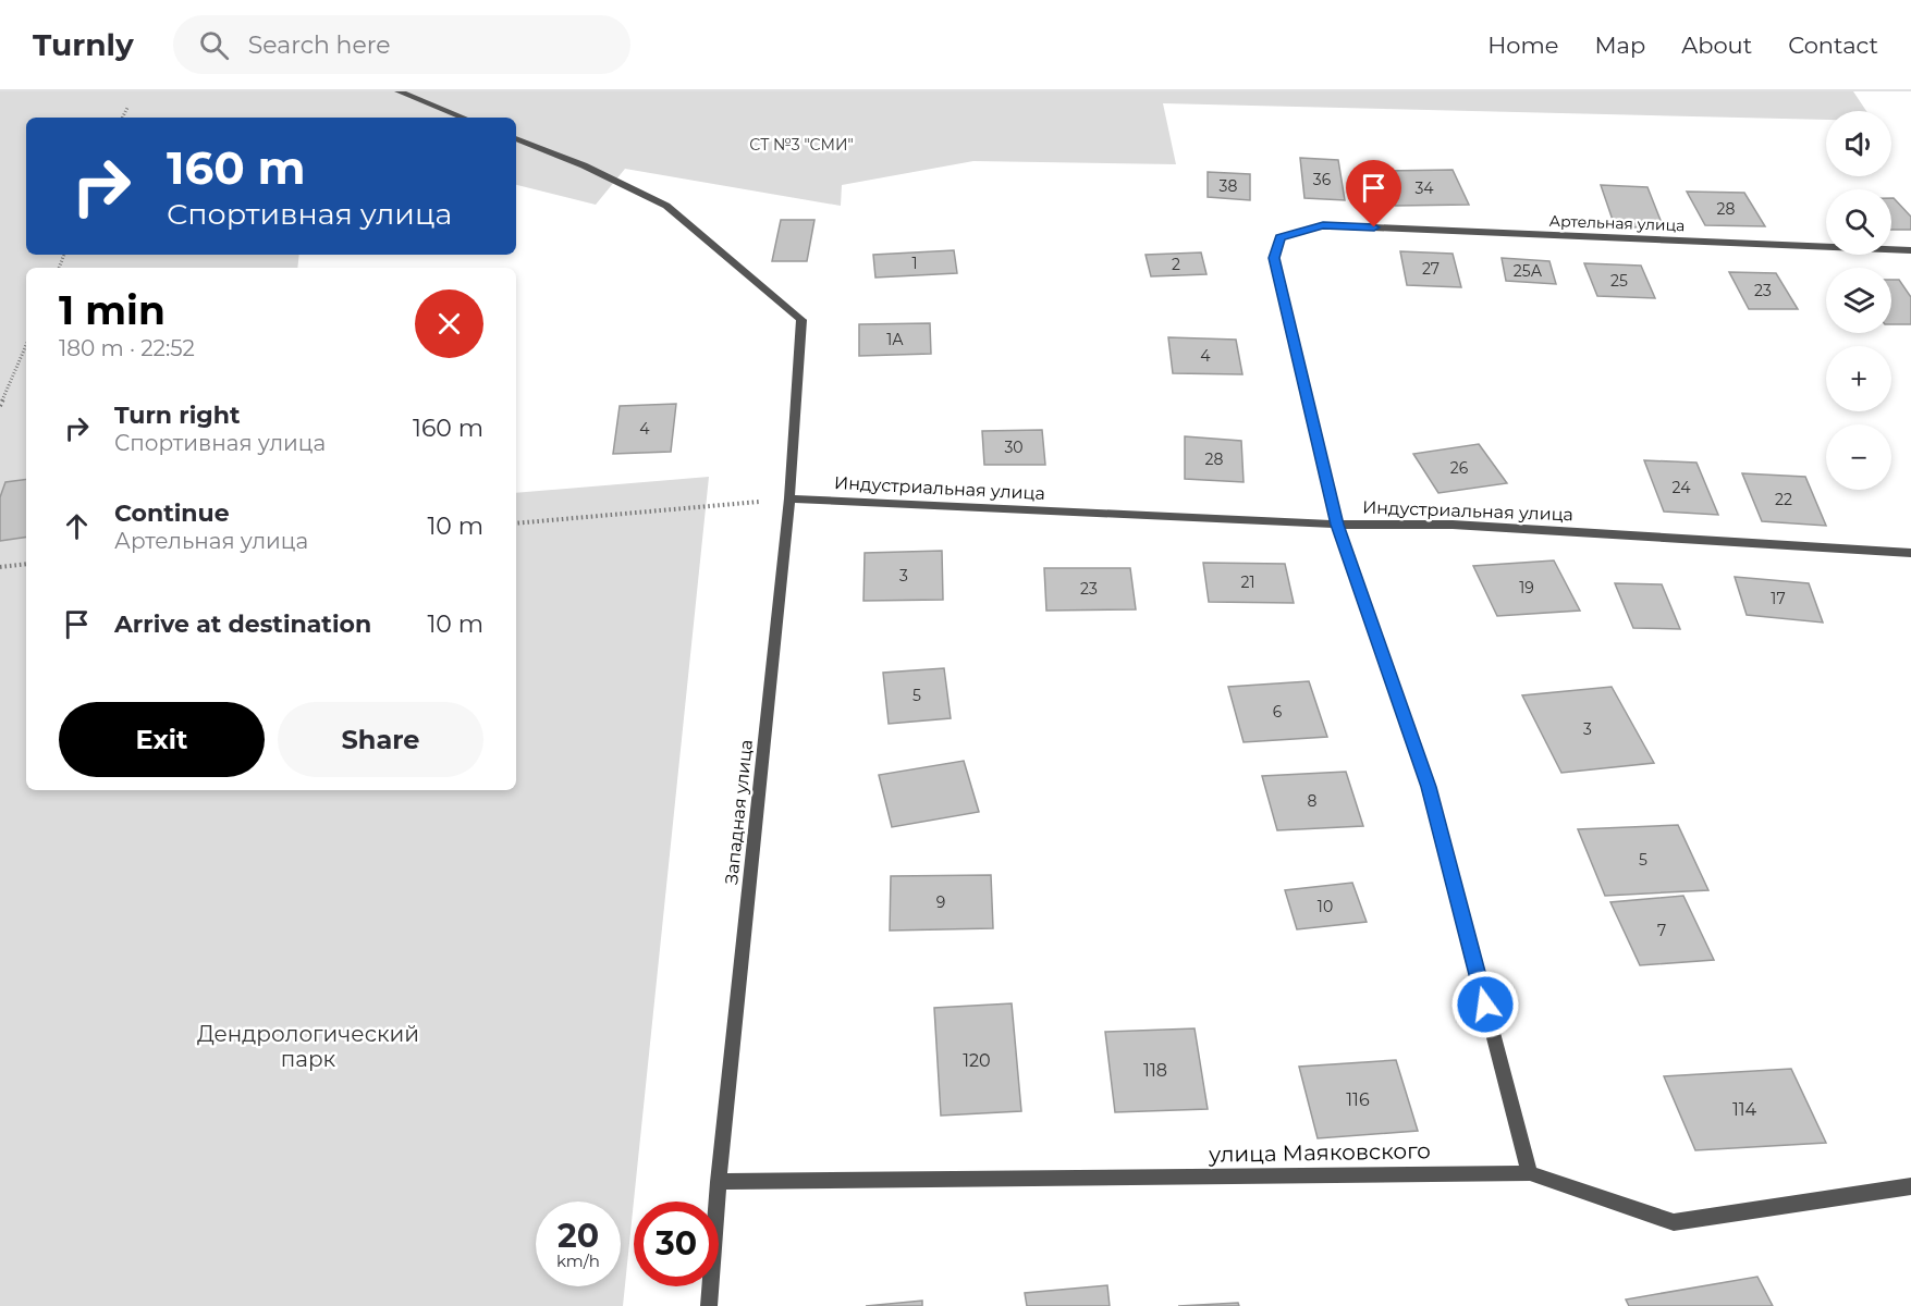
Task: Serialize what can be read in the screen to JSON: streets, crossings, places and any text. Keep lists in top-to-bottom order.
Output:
{
  "streets": {
    "street": [
      "Артельная улица",
      "Индустриальная улица",
      "Западная улица",
      "улица Маяковского"
    ]
  },
  "crossings": [
    ["Артельная улица", "Индустриальная улица"],
    ["Индустриальная улица", "Западная улица"],
    ["Западная улица", "улица Маяковского"]
  ],
  "parks": ["СТ №3 \"СМИ\"", "Дендрологический парк"],
  "house_numbers": [
    "36",
    "38",
    "34",
    "28",
    "1",
    "2",
    "27",
    "25А",
    "25",
    "23",
    "1А",
    "4",
    "4",
    "30",
    "28",
    "26",
    "24",
    "22",
    "3",
    "21",
    "19",
    "23",
    "17",
    "5",
    "6",
    "3",
    "8",
    "5",
    "9",
    "10",
    "7",
    "120",
    "118",
    "116",
    "114"
  ],
  "page": {
    "header": "Turnly",
    "search": "Search here",
    "nav": [
      "Home",
      "Map",
      "About",
      "Contact"
    ],
    "map_buttons": ["+", "−"],
    "turn": ["160 m", "Спортивная улица"],
    "heading": ["1 min", "180 m · 22:52"],
    "list": [
      {
        "name": "Turn right",
        "note": "Спортивная улица",
        "value": "160 m"
      },
      {
        "name": "Continue",
        "note": "Артельная улица",
        "value": "10 m"
      },
      {
        "name": "Arrive at destination",
        "value": "10 m"
      }
    ],
    "buttons": ["Exit", "Share"],
    "speed": "20 km/h",
    "limit": "30"
  }
}
